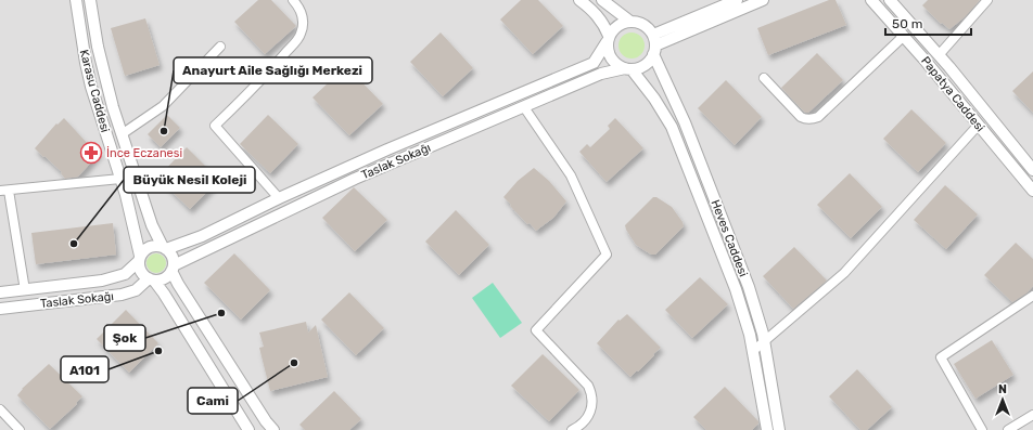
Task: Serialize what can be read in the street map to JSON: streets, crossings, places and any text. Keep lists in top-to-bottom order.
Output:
{
  "streets": {
    "street": [
      "Karasu Caddesi",
      "Papatya Caddesi",
      "Taslak Sokağı",
      "Heves Caddesi"
    ]
  },
  "crossings": [
    ["Karasu Caddesi", "Taslak Sokağı"],
    ["Taslak Sokağı", "Heves Caddesi"]
  ],
  "places": {
    "other": [
      "Anayurt Aile Sağlığı Merkezi",
      "Büyük Nesil Koleji",
      "Şok",
      "A101",
      "Cami"
    ],
    "pharmacy": ["İnce Eczanesi"]
  },
  "scale_bar": "50 m",
  "north": "top"
}
